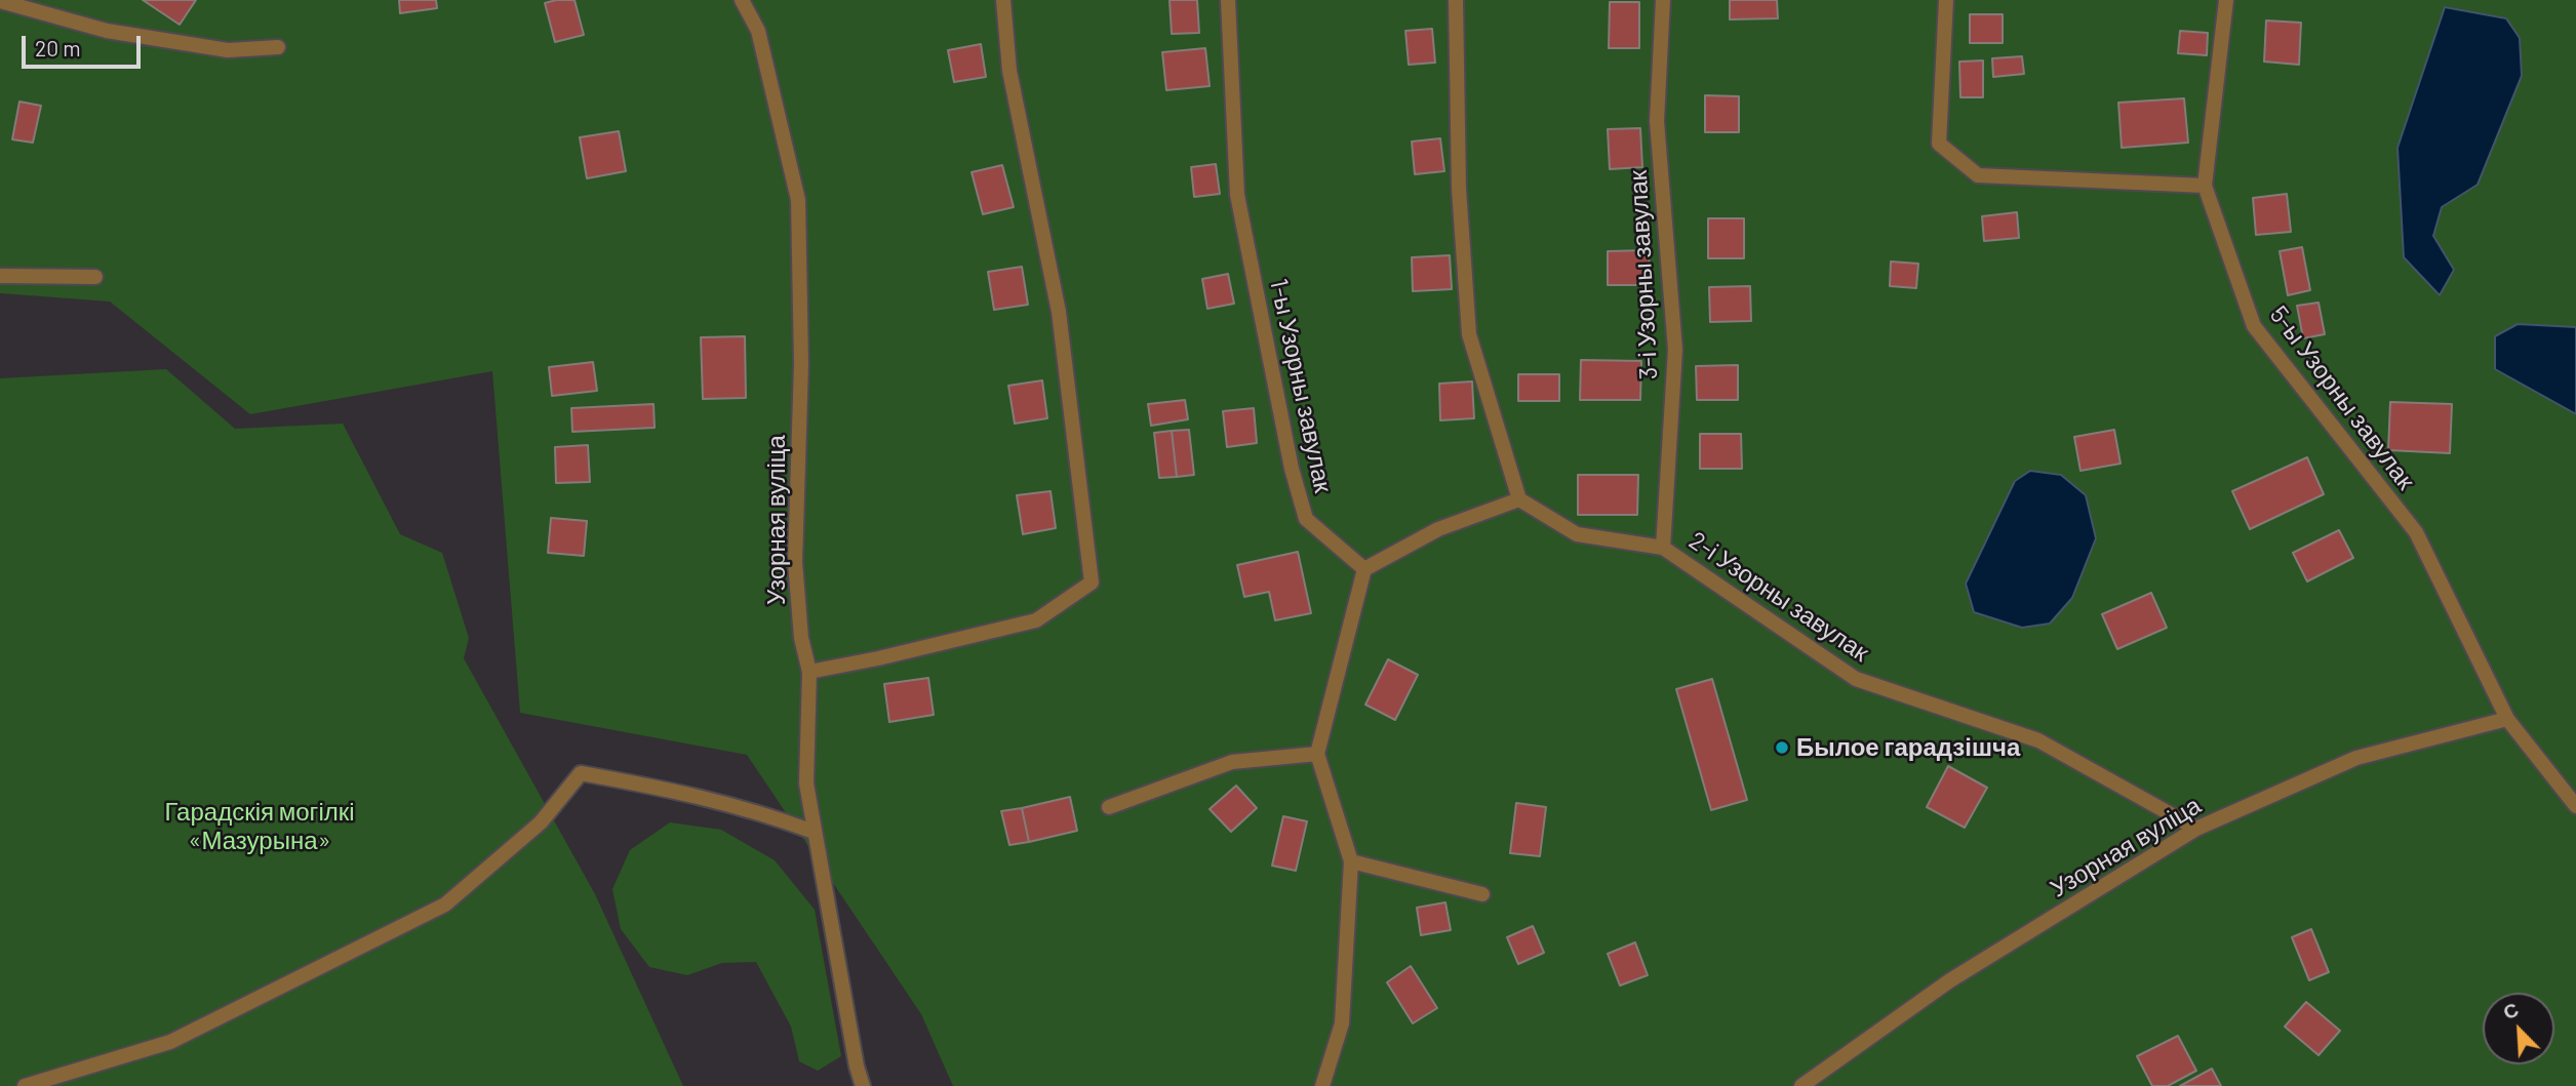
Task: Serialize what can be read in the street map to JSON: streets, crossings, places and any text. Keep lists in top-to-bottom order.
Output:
{
  "streets": {
    "lane": [
      "3-і Узорны завулак",
      "1-ы Узорны завулак",
      "5-ы Узорны завулак",
      "Узорная вуліца",
      "2-і Узорны завулак"
    ]
  },
  "crossings": [
    ["3-і Узорны завулак", "2-і Узорны завулак"],
    ["5-ы Узорны завулак", "Узорная вуліца"],
    ["Узорная вуліца", "2-і Узорны завулак"]
  ],
  "parks": ["Гарадскія могілкі «Мазурына»"],
  "places": ["Былое гарадзішча"],
  "scale_bar": "20 m",
  "north": "top left"
}
